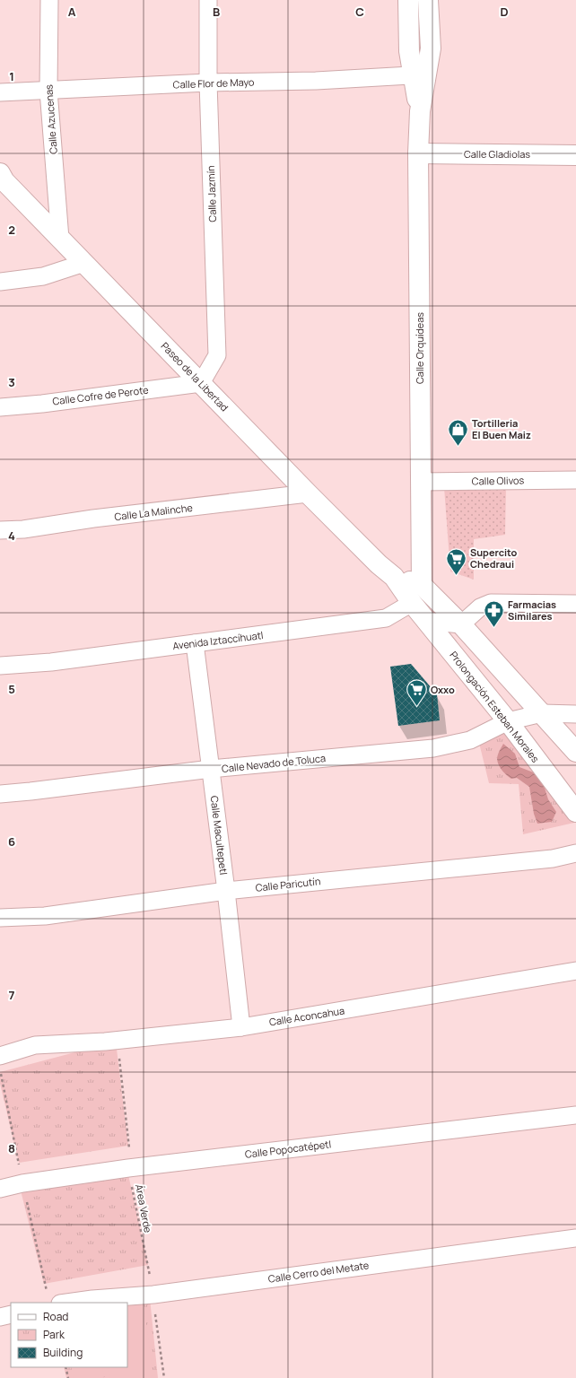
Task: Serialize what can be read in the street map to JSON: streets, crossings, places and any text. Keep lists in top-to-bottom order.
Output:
{
  "streets": {
    "street": [
      "Calle Flor de Mayo",
      "Calle Azucenas",
      "Calle Gladiolas",
      "Calle Jazmín",
      "Calle Orquídeas",
      "Paseo de la Libertad",
      "Calle Cofre de Perote",
      "Calle Olivos",
      "Calle La Malinche",
      "Avenida Iztaccíhuatl",
      "Prolongación Esteban Morales",
      "Calle Nevado de Toluca",
      "Calle Macultepetl",
      "Calle Paricutín",
      "Calle Aconcahua",
      "Calle Popocatépetl",
      "Calle Cerro del Metate"
    ],
    "path": ["Área Verde"]
  },
  "crossings": [
    ["Calle Flor de Mayo", "Calle Azucenas"],
    ["Calle Flor de Mayo", "Calle Jazmín"],
    ["Calle Flor de Mayo", "Calle Orquídeas"],
    ["Calle Azucenas", "Paseo de la Libertad"],
    ["Calle Gladiolas", "Calle Orquídeas"],
    ["Calle Jazmín", "Paseo de la Libertad"],
    ["Calle Jazmín", "Calle Cofre de Perote"],
    ["Calle Orquídeas", "Paseo de la Libertad"],
    ["Calle Orquídeas", "Calle Olivos"],
    ["Paseo de la Libertad", "Calle Cofre de Perote"],
    ["Paseo de la Libertad", "Calle La Malinche"],
    ["Paseo de la Libertad", "Avenida Iztaccíhuatl"],
    ["Paseo de la Libertad", "Prolongación Esteban Morales"],
    ["Avenida Iztaccíhuatl", "Prolongación Esteban Morales"],
    ["Avenida Iztaccíhuatl", "Calle Macultepetl"],
    ["Prolongación Esteban Morales", "Calle Nevado de Toluca"],
    ["Calle Nevado de Toluca", "Calle Macultepetl"],
    ["Calle Macultepetl", "Calle Paricutín"],
    ["Calle Macultepetl", "Calle Aconcahua"],
    ["Calle Aconcahua", "Área Verde"],
    ["Calle Popocatépetl", "Área Verde"],
    ["Área Verde", "Calle Cerro del Metate"]
  ],
  "places": {
    "shop": ["Tortilleria El Buen Maiz"],
    "supermarket": ["Supercito Chedraui", "Oxxo"],
    "pharmacy": ["Farmacias Similares"]
  },
  "legend": ["Road", "Park", "Building"],
  "grid": {
    "columns": [
      "A",
      "B",
      "C",
      "D"
    ],
    "rows": [
      "1",
      "2",
      "3",
      "4",
      "5",
      "6",
      "7",
      "8"
    ]
  }
}
